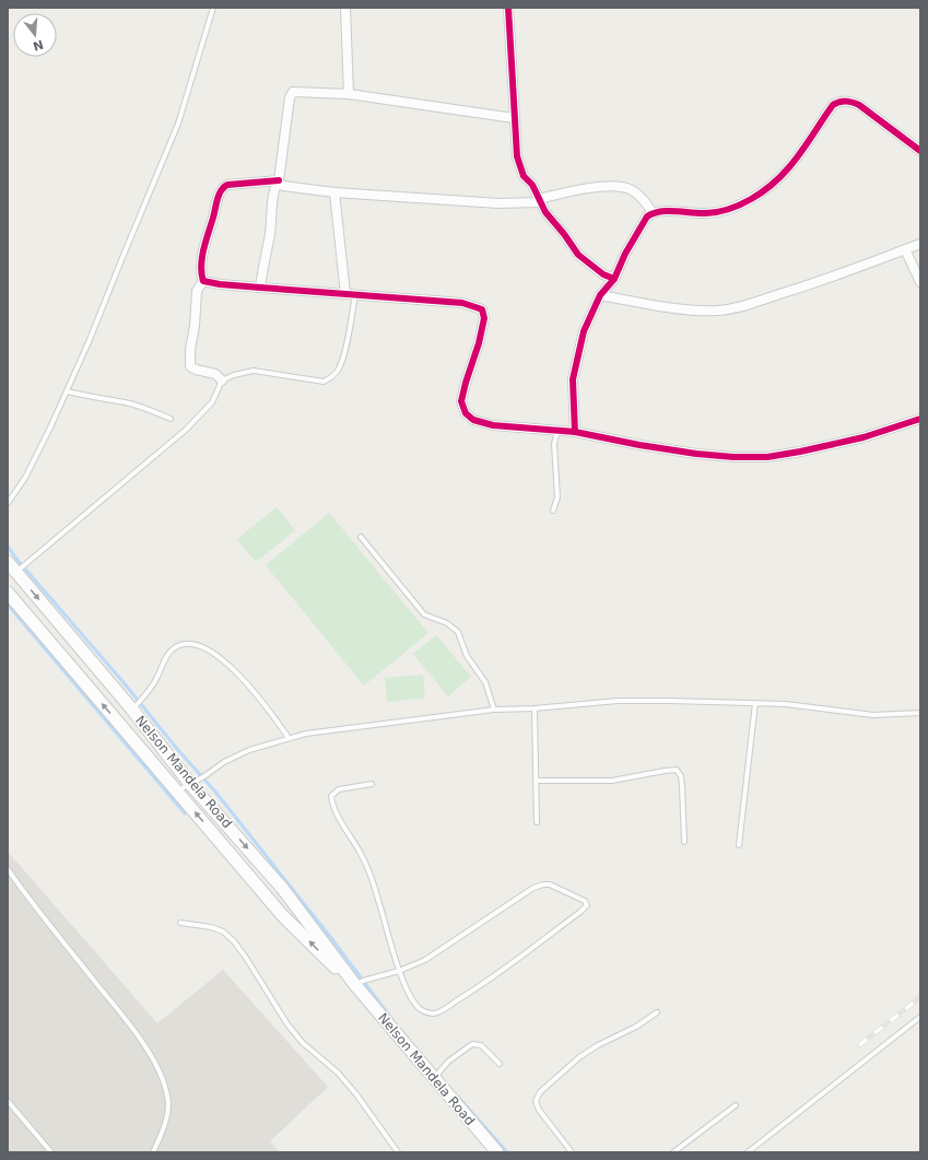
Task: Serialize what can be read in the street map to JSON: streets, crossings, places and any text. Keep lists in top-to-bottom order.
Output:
{
  "streets": {
    "main road": ["Nelson Mandela Road"]
  },
  "north": "bottom"
}
